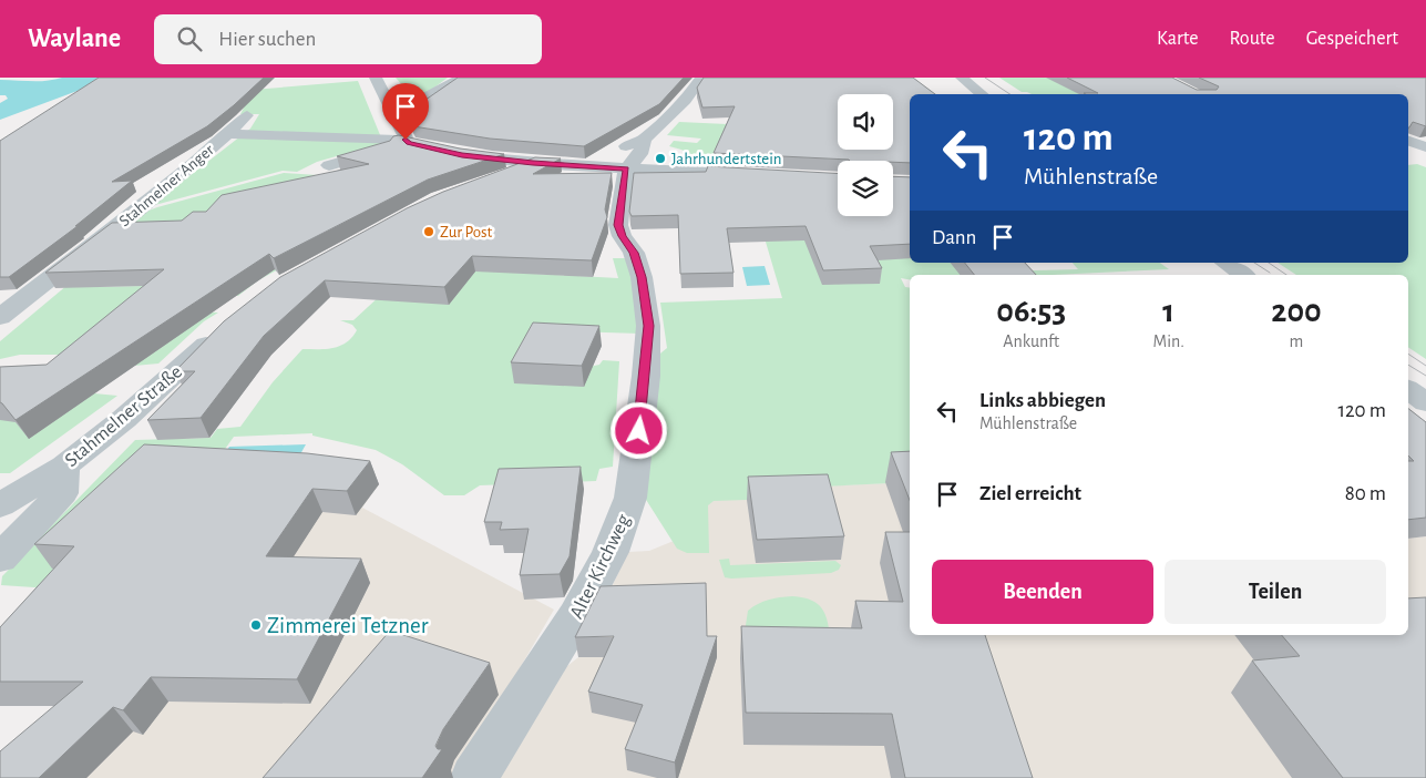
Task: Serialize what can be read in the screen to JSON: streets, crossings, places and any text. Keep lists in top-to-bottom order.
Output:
{
  "streets": {
    "street": ["Stahmelner Anger", "Stahmelner Straße", "Alter Kirchweg"]
  },
  "crossings": [
    ["Stahmelner Anger", "Alter Kirchweg"]
  ],
  "places": ["Jahrhundertstein", "Zur Post", "Zimmerei Tetzner"],
  "page": {
    "header": "Waylane",
    "search": "Hier suchen",
    "nav": ["Karte", "Route", "Gespeichert"],
    "turn": ["120 m", "Mühlenstraße"],
    "then": "Dann",
    "eta": [
      "06:53",
      "Ankunft",
      "1",
      "Min.",
      "200",
      "m"
    ],
    "list": [
      {
        "name": "Links abbiegen",
        "note": "Mühlenstraße",
        "value": "120 m"
      },
      {
        "name": "Ziel erreicht",
        "value": "80 m"
      }
    ],
    "buttons": ["Beenden", "Teilen"]
  }
}
